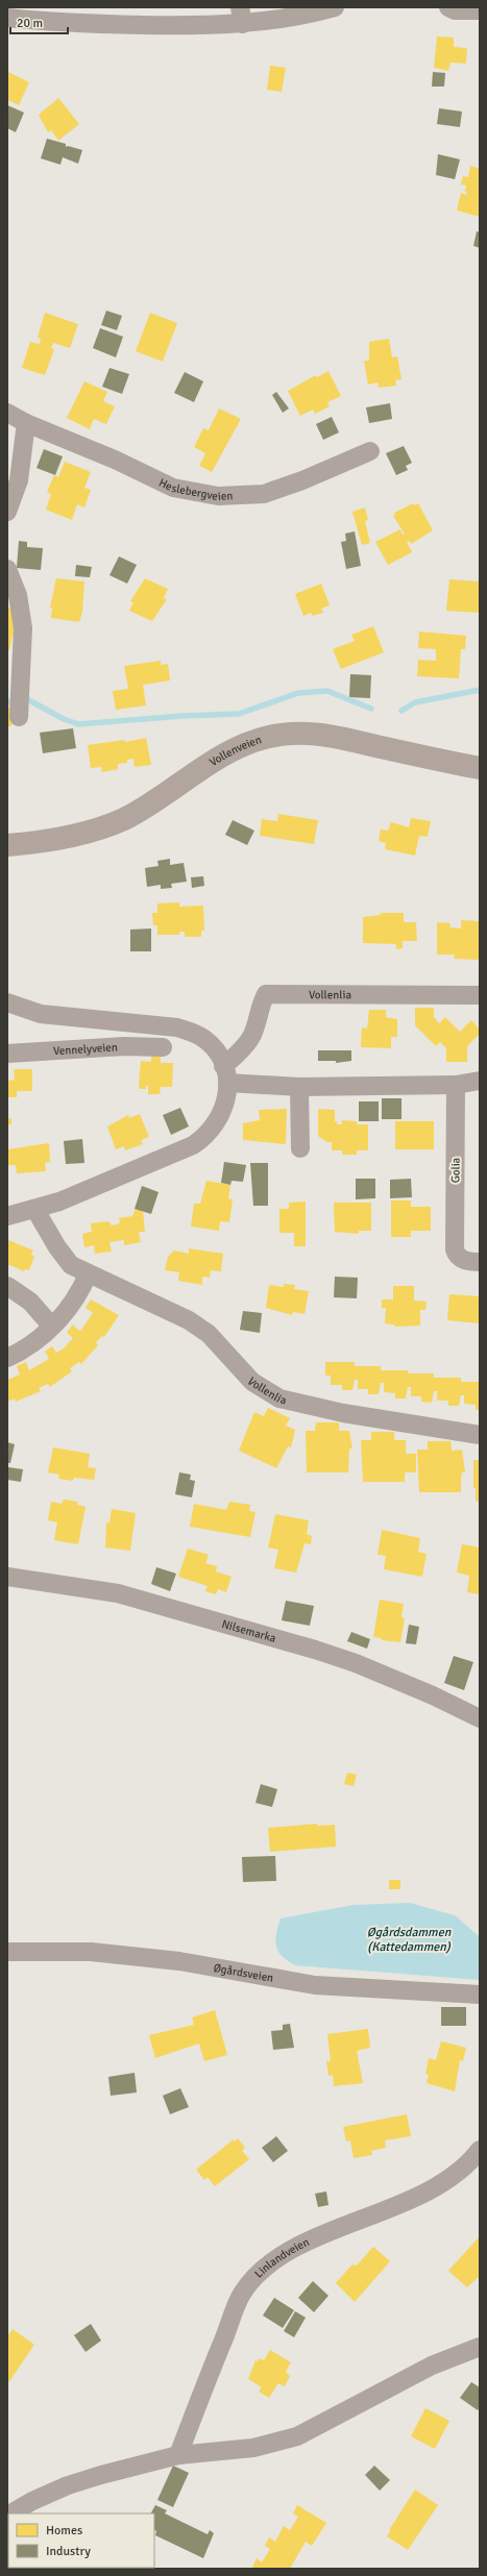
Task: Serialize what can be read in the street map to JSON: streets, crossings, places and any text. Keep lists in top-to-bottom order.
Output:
{
  "streets": {
    "main road": ["Vollenveien"],
    "street": [
      "Heslebergveien",
      "Vollenlia",
      "Vennelyveien",
      "Golia",
      "Nilsemarka",
      "Øgårdsveien",
      "Linlandveien"
    ]
  },
  "water": ["Øgårdsdammen (Kattedammen)"],
  "legend": ["Homes", "Industry"],
  "scale_bar": "20 m"
}
